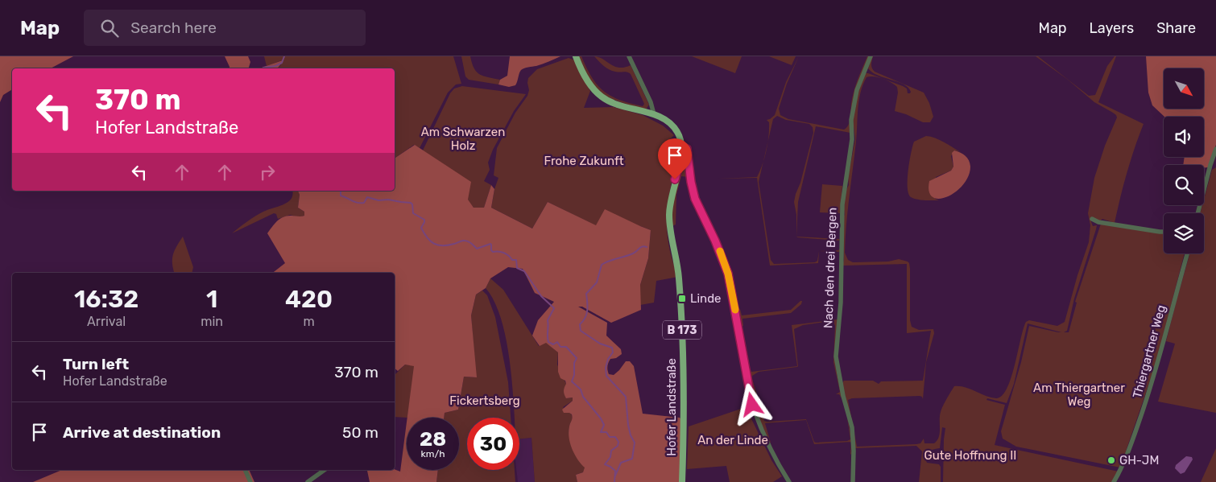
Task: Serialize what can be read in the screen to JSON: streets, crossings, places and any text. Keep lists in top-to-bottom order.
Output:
{
  "streets": {
    "main road": ["B 173", "Hofer Landstraße"],
    "street": ["Nach den drei Bergen", "Thiergartner Weg"]
  },
  "parks": [
    "Am Schwarzen Holz",
    "Frohe Zukunft",
    "Am Thiergartner Weg",
    "Fickertsberg",
    "An der Linde",
    "Gute Hoffnung II"
  ],
  "places": {
    "transit": ["Linde"],
    "other": ["GH-JM"]
  },
  "north": "bottom right",
  "page": {
    "header": "Map",
    "search": "Search here",
    "nav": ["Map", "Layers", "Share"],
    "turn": ["370 m", "Hofer Landstraße"],
    "eta": [
      "16:32",
      "Arrival",
      "1",
      "min",
      "420",
      "m"
    ],
    "list": [
      {
        "name": "Turn left",
        "note": "Hofer Landstraße",
        "value": "370 m"
      },
      {
        "name": "Arrive at destination",
        "value": "50 m"
      }
    ],
    "speed": "28 km/h",
    "limit": "30"
  }
}
